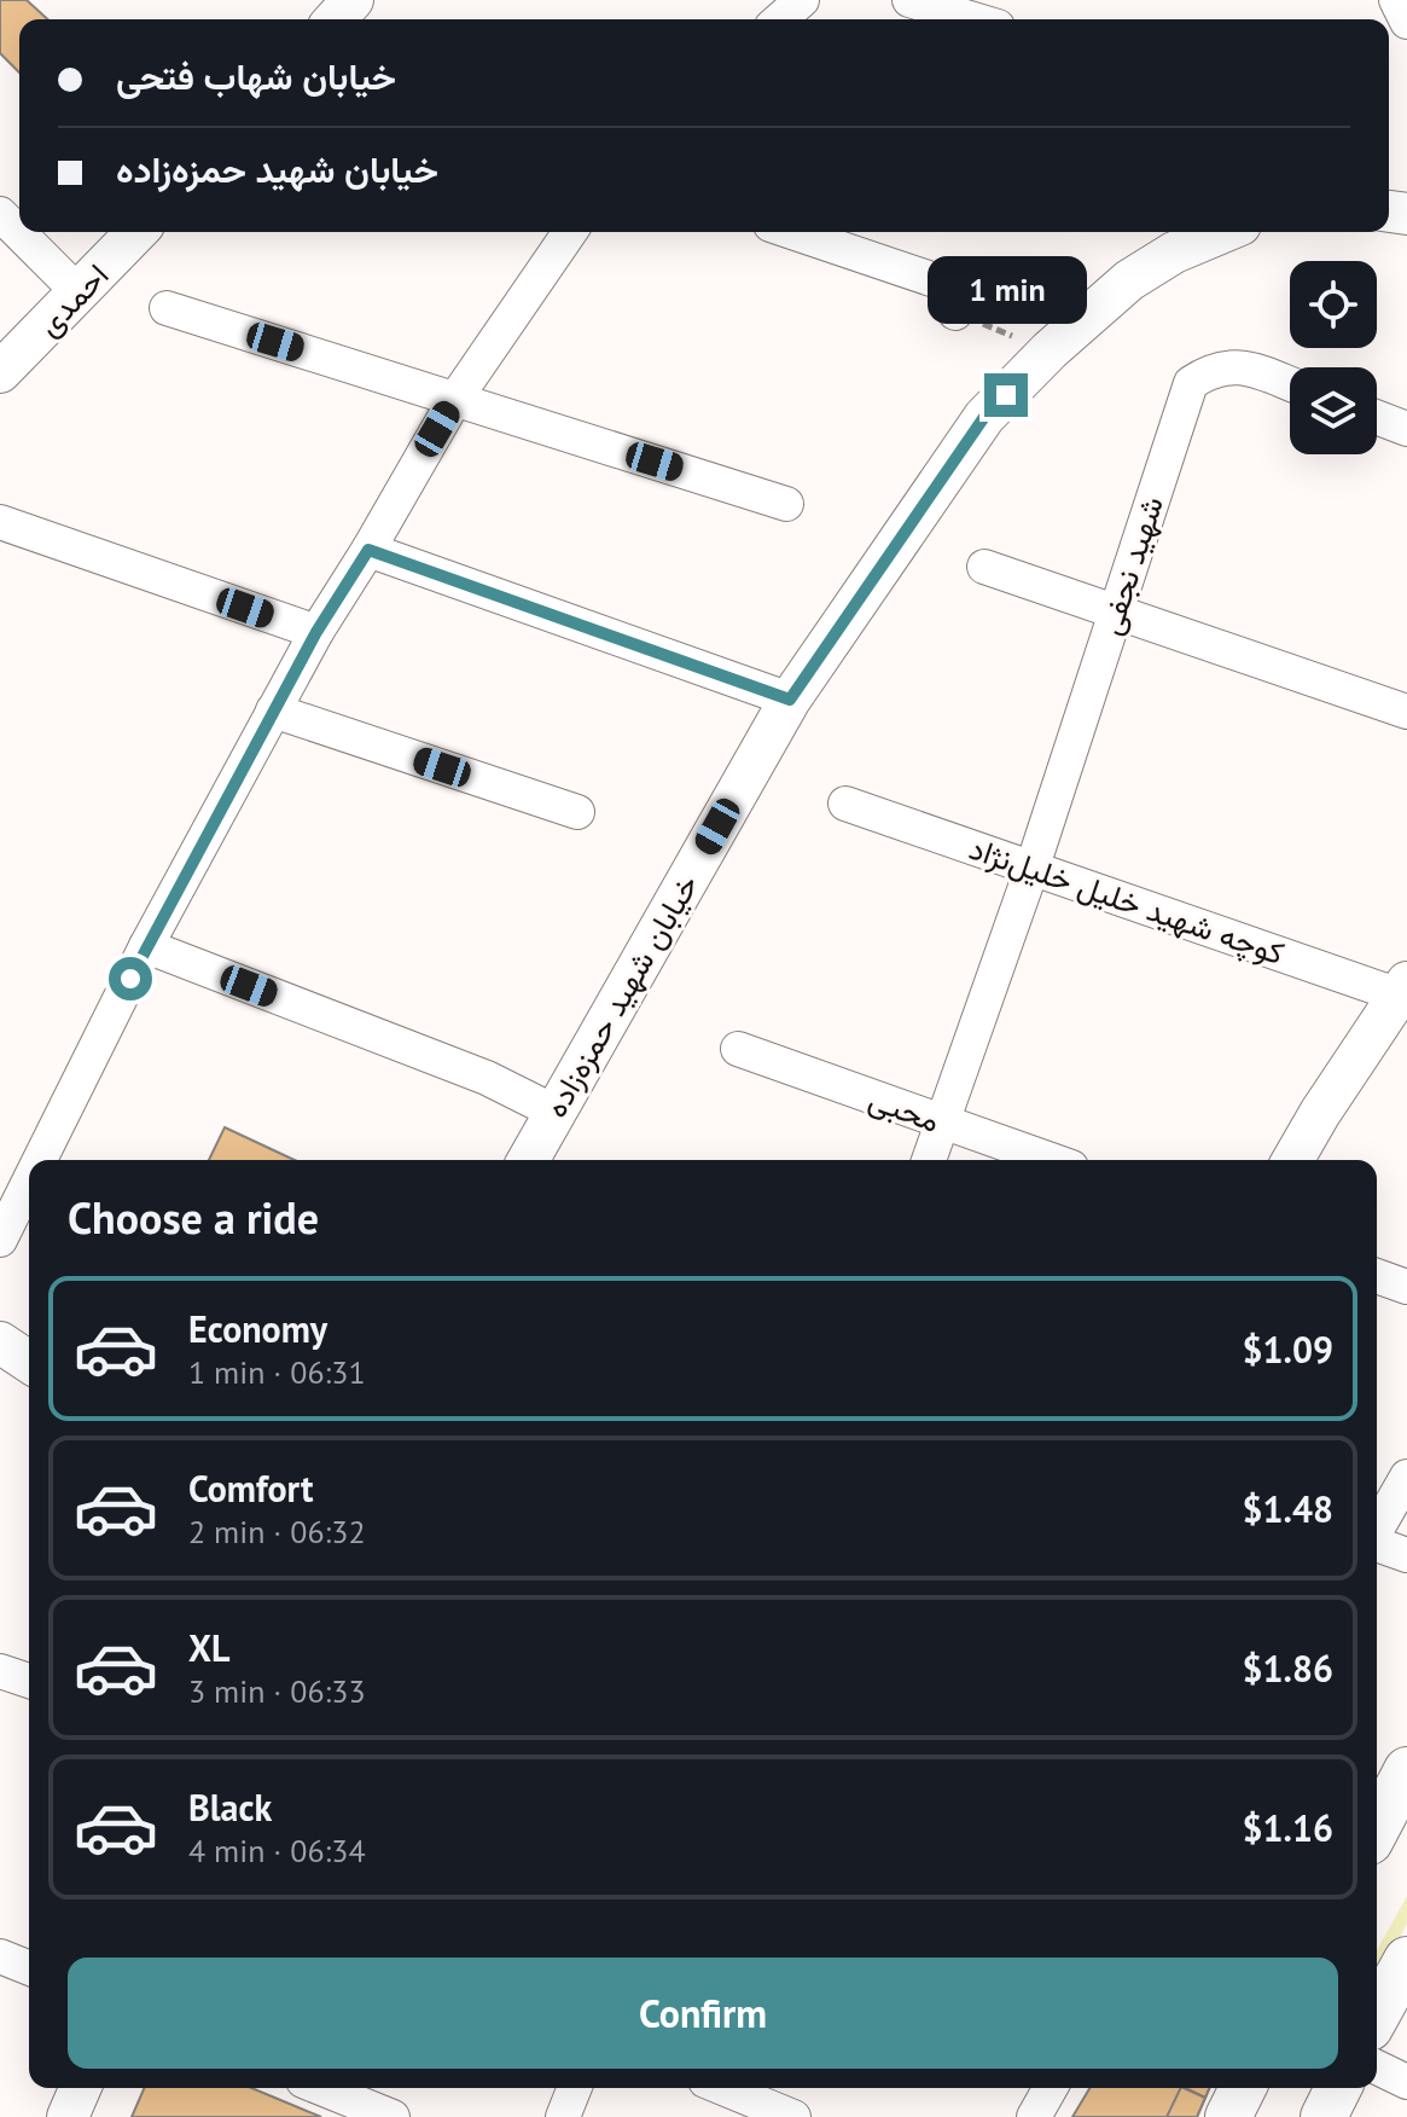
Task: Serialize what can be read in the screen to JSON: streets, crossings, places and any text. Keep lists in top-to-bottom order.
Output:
{
  "streets": {
    "street": [
      "احمدی",
      "شهید نجفی",
      "کوچه شهید خلیل خلیل‌نژاد",
      "خیابان شهید حمزه‌زاده",
      "محبی"
    ]
  },
  "crossings": [
    ["شهید نجفی", "کوچه شهید خلیل خلیل‌نژاد"],
    ["شهید نجفی", "محبی"]
  ],
  "page": {
    "banner": ["خیابان شهاب فتحی", "خیابان شهید حمزه‌زاده"],
    "bubble": "1 min",
    "heading": "Choose a ride",
    "list": [
      {
        "name": "Economy",
        "note": "1 min · 06:31",
        "value": "$1.09"
      },
      {
        "name": "Comfort",
        "note": "2 min · 06:32",
        "value": "$1.48"
      },
      {
        "name": "XL",
        "note": "3 min · 06:33",
        "value": "$1.86"
      },
      {
        "name": "Black",
        "note": "4 min · 06:34",
        "value": "$1.16"
      }
    ],
    "buttons": "Confirm"
  }
}
